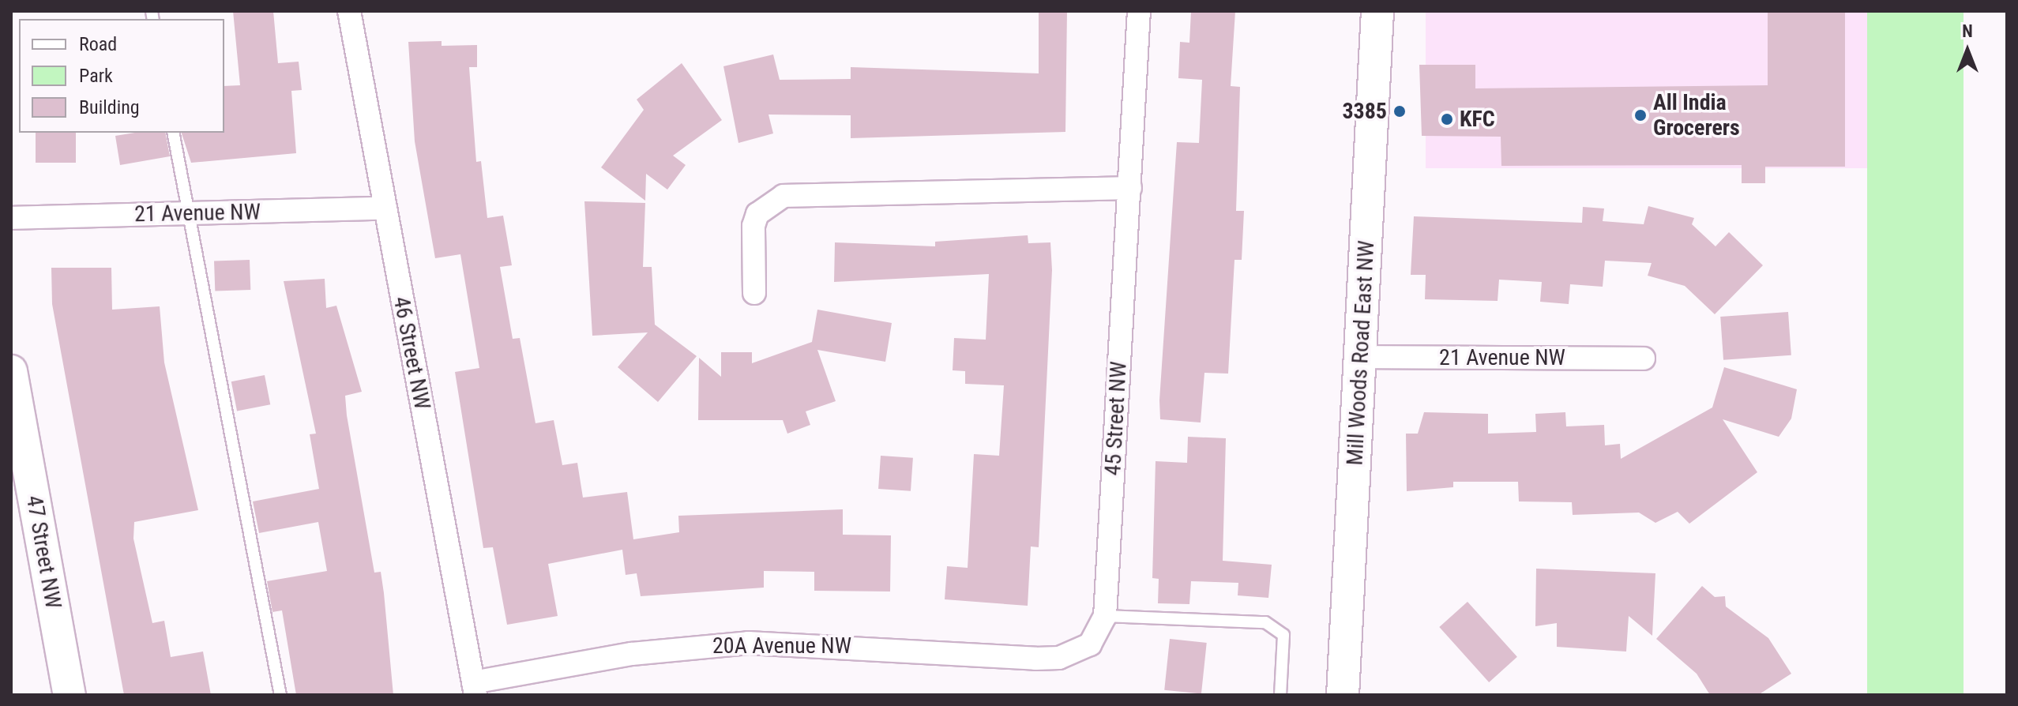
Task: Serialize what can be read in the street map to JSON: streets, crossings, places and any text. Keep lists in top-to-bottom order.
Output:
{
  "streets": {
    "street": [
      "21 Avenue NW",
      "46 Street NW",
      "Mill Woods Road East NW",
      "45 Street NW",
      "47 Street NW",
      "20A Avenue NW"
    ]
  },
  "crossings": [
    ["21 Avenue NW", "46 Street NW"],
    ["21 Avenue NW", "Mill Woods Road East NW"],
    ["46 Street NW", "20A Avenue NW"],
    ["45 Street NW", "20A Avenue NW"]
  ],
  "places": ["3385", "All India Grocerers", "KFC"],
  "legend": ["Road", "Park", "Building"],
  "north": "top"
}
